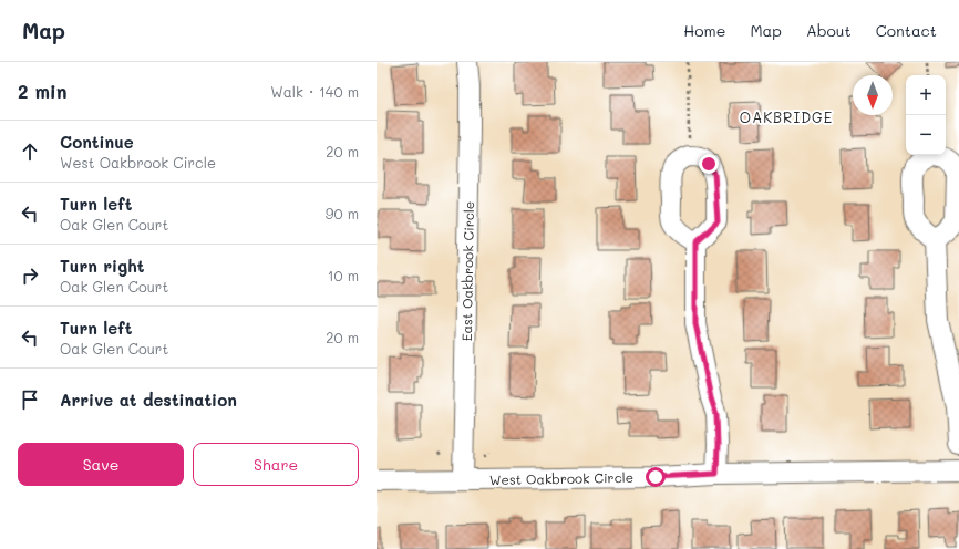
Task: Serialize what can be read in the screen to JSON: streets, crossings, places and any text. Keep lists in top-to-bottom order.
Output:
{
  "streets": {
    "street": ["East Oakbrook Circle", "West Oakbrook Circle"]
  },
  "crossings": [
    ["East Oakbrook Circle", "West Oakbrook Circle"]
  ],
  "districts": ["OAKBRIDGE"],
  "north": "bottom",
  "page": {
    "header": "Map",
    "nav": [
      "Home",
      "Map",
      "About",
      "Contact"
    ],
    "heading": ["2 min", "Walk · 140 m"],
    "map_buttons": ["+", "−"],
    "list": [
      ["Continue", "West Oakbrook Circle", "20 m"],
      ["Turn left", "Oak Glen Court", "90 m"],
      ["Turn right", "Oak Glen Court", "10 m"],
      ["Turn left", "Oak Glen Court", "20 m"],
      "Arrive at destination"
    ],
    "buttons": ["Save", "Share"]
  }
}
